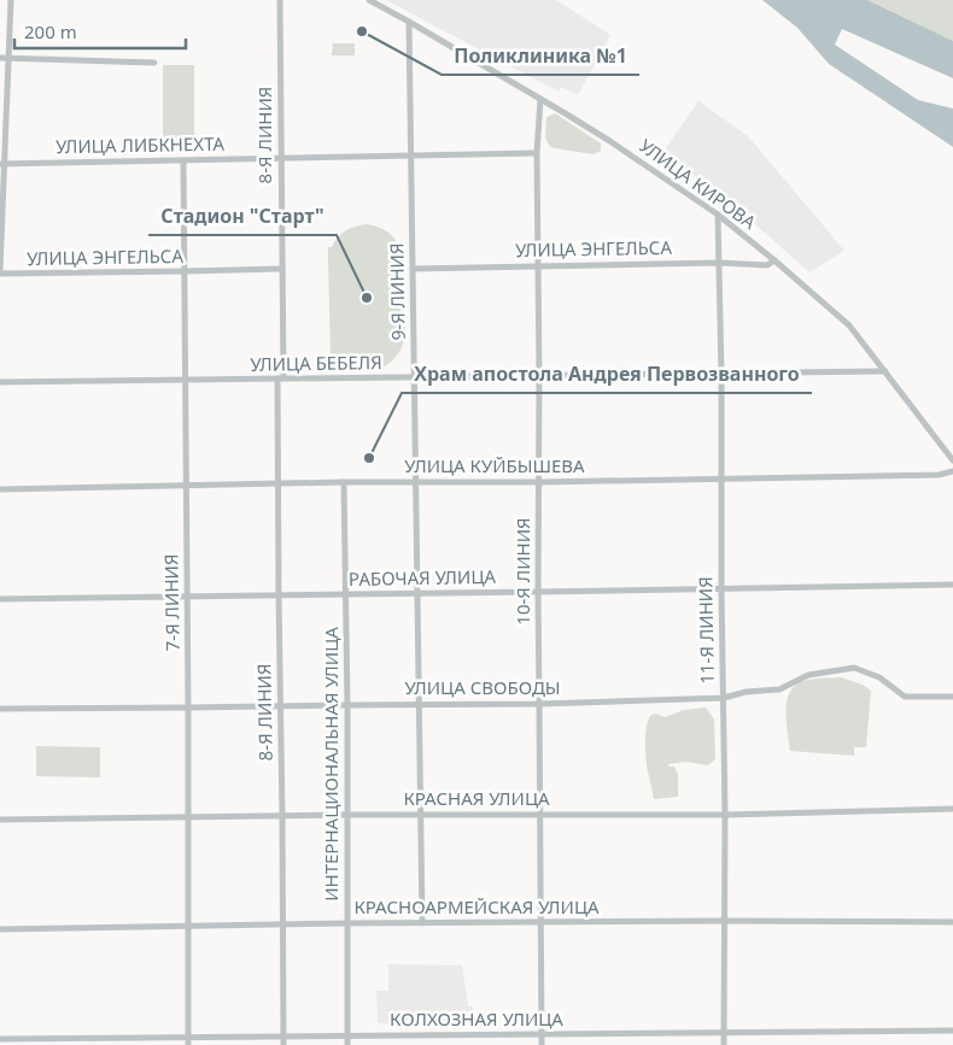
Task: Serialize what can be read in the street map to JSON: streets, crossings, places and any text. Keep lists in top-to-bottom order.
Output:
{
  "streets": {
    "street": [
      "8-Я ЛИНИЯ",
      "УЛИЦА ЛИБКНЕХТА",
      "УЛИЦА КИРОВА",
      "УЛИЦА ЭНГЕЛЬСА",
      "9-Я ЛИНИЯ",
      "УЛИЦА БЕБЕЛЯ",
      "УЛИЦА КУЙБЫШЕВА",
      "10-Я ЛИНИЯ",
      "РАБОЧАЯ УЛИЦА",
      "7-Я ЛИНИЯ",
      "11-Я ЛИНИЯ",
      "УЛИЦА СВОБОДЫ",
      "ИНТЕРНАЦИОНАЛЬНАЯ УЛИЦА",
      "КРАСНАЯ УЛИЦА",
      "КРАСНОАРМЕЙСКАЯ УЛИЦА",
      "КОЛХОЗНАЯ УЛИЦА"
    ]
  },
  "crossings": [
    ["8-Я ЛИНИЯ", "УЛИЦА ЛИБКНЕХТА"],
    ["8-Я ЛИНИЯ", "УЛИЦА ЭНГЕЛЬСА"],
    ["8-Я ЛИНИЯ", "УЛИЦА БЕБЕЛЯ"],
    ["8-Я ЛИНИЯ", "УЛИЦА КУЙБЫШЕВА"],
    ["8-Я ЛИНИЯ", "РАБОЧАЯ УЛИЦА"],
    ["8-Я ЛИНИЯ", "УЛИЦА СВОБОДЫ"],
    ["8-Я ЛИНИЯ", "КРАСНАЯ УЛИЦА"],
    ["8-Я ЛИНИЯ", "КРАСНОАРМЕЙСКАЯ УЛИЦА"],
    ["8-Я ЛИНИЯ", "КОЛХОЗНАЯ УЛИЦА"],
    ["УЛИЦА ЛИБКНЕХТА", "9-Я ЛИНИЯ"],
    ["УЛИЦА ЛИБКНЕХТА", "7-Я ЛИНИЯ"],
    ["УЛИЦА КИРОВА", "УЛИЦА ЭНГЕЛЬСА"],
    ["УЛИЦА КИРОВА", "9-Я ЛИНИЯ"],
    ["УЛИЦА КИРОВА", "УЛИЦА БЕБЕЛЯ"],
    ["УЛИЦА КИРОВА", "10-Я ЛИНИЯ"],
    ["УЛИЦА КИРОВА", "11-Я ЛИНИЯ"],
    ["УЛИЦА ЭНГЕЛЬСА", "9-Я ЛИНИЯ"],
    ["УЛИЦА ЭНГЕЛЬСА", "10-Я ЛИНИЯ"],
    ["УЛИЦА ЭНГЕЛЬСА", "7-Я ЛИНИЯ"],
    ["УЛИЦА ЭНГЕЛЬСА", "11-Я ЛИНИЯ"],
    ["9-Я ЛИНИЯ", "УЛИЦА БЕБЕЛЯ"],
    ["9-Я ЛИНИЯ", "УЛИЦА КУЙБЫШЕВА"],
    ["9-Я ЛИНИЯ", "РАБОЧАЯ УЛИЦА"],
    ["9-Я ЛИНИЯ", "УЛИЦА СВОБОДЫ"],
    ["9-Я ЛИНИЯ", "КРАСНАЯ УЛИЦА"],
    ["9-Я ЛИНИЯ", "КРАСНОАРМЕЙСКАЯ УЛИЦА"],
    ["УЛИЦА БЕБЕЛЯ", "10-Я ЛИНИЯ"],
    ["УЛИЦА БЕБЕЛЯ", "7-Я ЛИНИЯ"],
    ["УЛИЦА БЕБЕЛЯ", "11-Я ЛИНИЯ"],
    ["УЛИЦА КУЙБЫШЕВА", "10-Я ЛИНИЯ"],
    ["УЛИЦА КУЙБЫШЕВА", "7-Я ЛИНИЯ"],
    ["УЛИЦА КУЙБЫШЕВА", "11-Я ЛИНИЯ"],
    ["УЛИЦА КУЙБЫШЕВА", "ИНТЕРНАЦИОНАЛЬНАЯ УЛИЦА"],
    ["10-Я ЛИНИЯ", "РАБОЧАЯ УЛИЦА"],
    ["10-Я ЛИНИЯ", "УЛИЦА СВОБОДЫ"],
    ["10-Я ЛИНИЯ", "КРАСНАЯ УЛИЦА"],
    ["10-Я ЛИНИЯ", "КРАСНОАРМЕЙСКАЯ УЛИЦА"],
    ["10-Я ЛИНИЯ", "КОЛХОЗНАЯ УЛИЦА"],
    ["РАБОЧАЯ УЛИЦА", "7-Я ЛИНИЯ"],
    ["РАБОЧАЯ УЛИЦА", "11-Я ЛИНИЯ"],
    ["РАБОЧАЯ УЛИЦА", "ИНТЕРНАЦИОНАЛЬНАЯ УЛИЦА"],
    ["7-Я ЛИНИЯ", "УЛИЦА СВОБОДЫ"],
    ["7-Я ЛИНИЯ", "КРАСНАЯ УЛИЦА"],
    ["7-Я ЛИНИЯ", "КРАСНОАРМЕЙСКАЯ УЛИЦА"],
    ["7-Я ЛИНИЯ", "КОЛХОЗНАЯ УЛИЦА"],
    ["11-Я ЛИНИЯ", "УЛИЦА СВОБОДЫ"],
    ["11-Я ЛИНИЯ", "КРАСНАЯ УЛИЦА"],
    ["11-Я ЛИНИЯ", "КРАСНОАРМЕЙСКАЯ УЛИЦА"],
    ["11-Я ЛИНИЯ", "КОЛХОЗНАЯ УЛИЦА"],
    ["УЛИЦА СВОБОДЫ", "ИНТЕРНАЦИОНАЛЬНАЯ УЛИЦА"],
    ["ИНТЕРНАЦИОНАЛЬНАЯ УЛИЦА", "КРАСНАЯ УЛИЦА"],
    ["ИНТЕРНАЦИОНАЛЬНАЯ УЛИЦА", "КРАСНОАРМЕЙСКАЯ УЛИЦА"],
    ["ИНТЕРНАЦИОНАЛЬНАЯ УЛИЦА", "КОЛХОЗНАЯ УЛИЦА"]
  ],
  "places": ["Поликлиника №1", "Стадион \"Старт\"", "Храм апостола Андрея Первозванного"],
  "scale_bar": "200 m"
}
